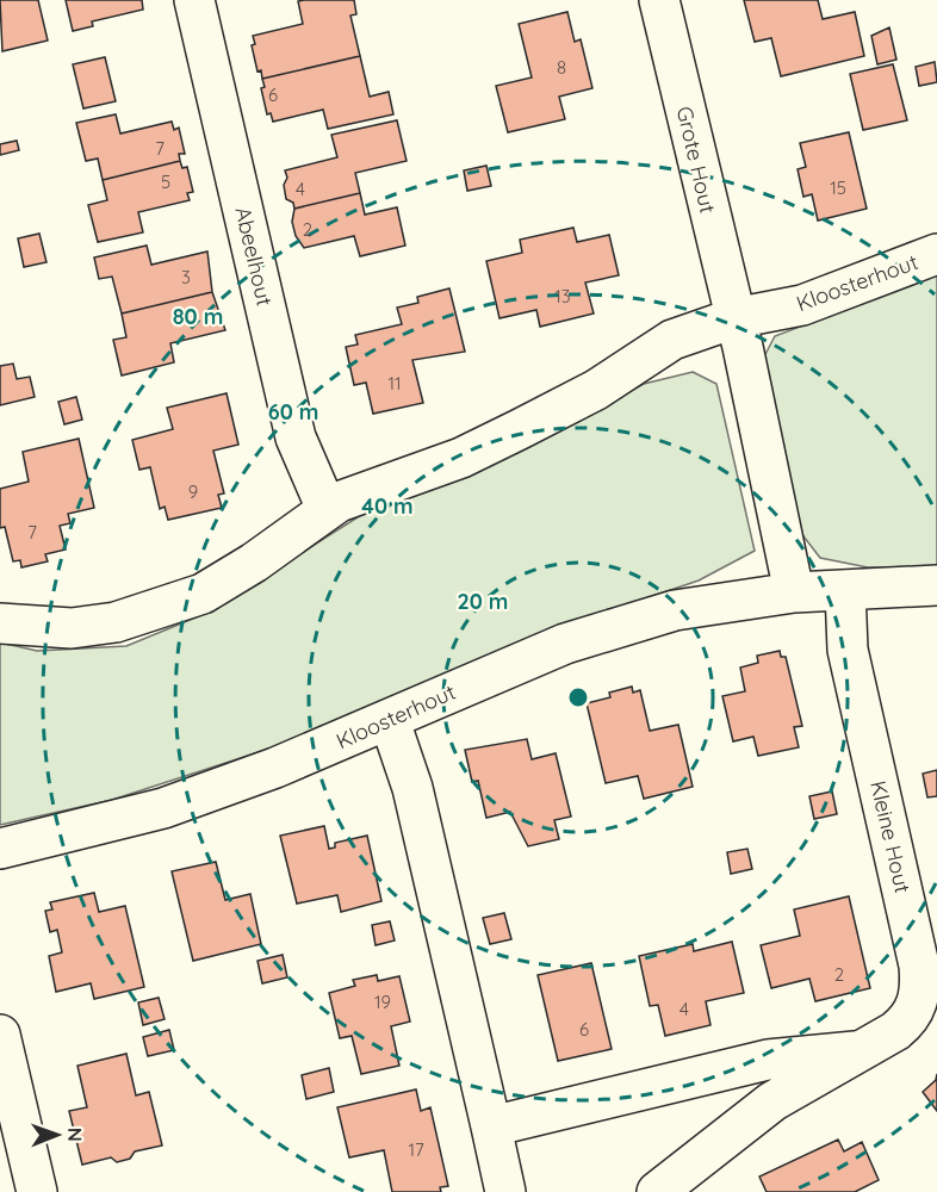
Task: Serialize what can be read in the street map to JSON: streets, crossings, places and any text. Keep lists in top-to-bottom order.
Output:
{
  "streets": {
    "street": [
      "Grote Hout",
      "Abeelhout",
      "Kloosterhout",
      "Kleine Hout"
    ]
  },
  "crossings": [
    ["Grote Hout", "Kloosterhout"],
    ["Abeelhout", "Kloosterhout"],
    ["Kloosterhout", "Kleine Hout"]
  ],
  "house_numbers": [
    "8",
    "6",
    "7",
    "5",
    "15",
    "4",
    "2",
    "3",
    "13",
    "11",
    "9",
    "7",
    "2",
    "19",
    "4",
    "6",
    "17"
  ],
  "north": "right",
  "rings": [
    "80 m",
    "60 m",
    "40 m",
    "20 m"
  ]
}
